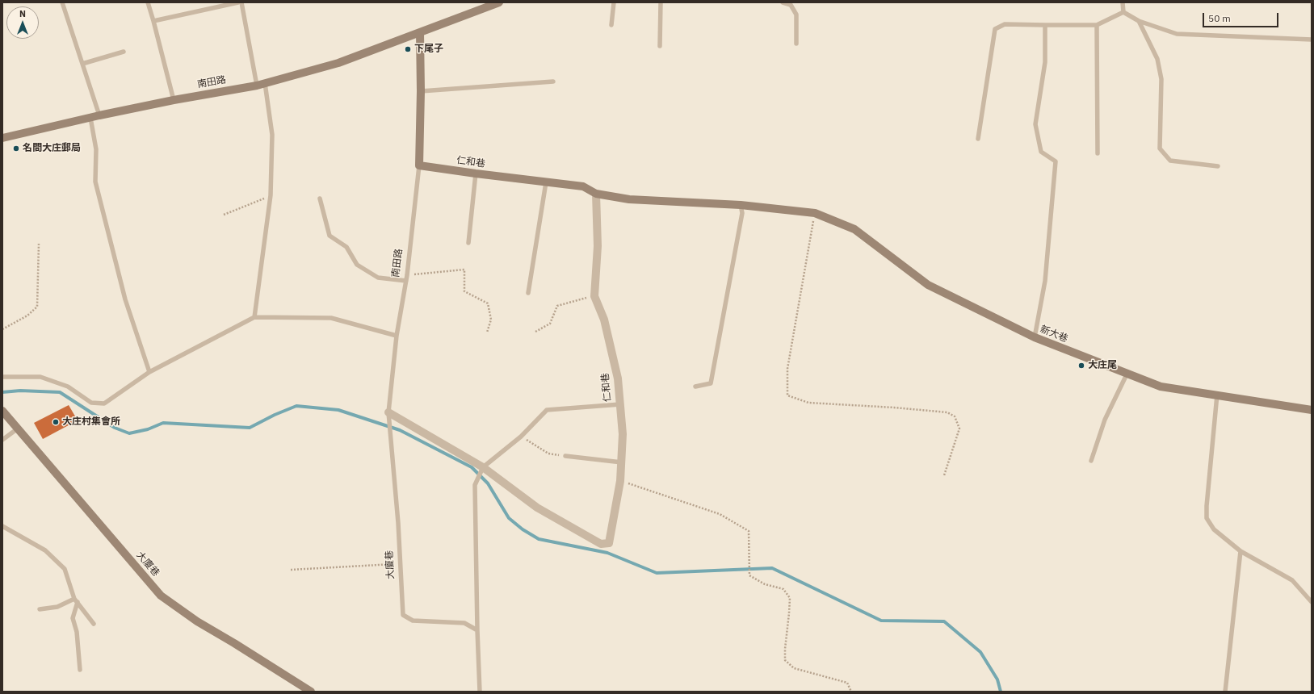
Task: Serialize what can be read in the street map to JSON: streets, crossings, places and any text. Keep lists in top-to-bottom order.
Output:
{
  "streets": {
    "street": [
      "南田路",
      "仁和巷",
      "新大巷",
      "大廈巷"
    ]
  },
  "crossings": [
    ["南田路", "仁和巷"],
    ["南田路", "大廈巷"],
    ["仁和巷", "新大巷"],
    ["仁和巷", "大廈巷"]
  ],
  "places": [
    "下尾子",
    "名間大庄郵局",
    "大庄尾",
    "大庄村集會所"
  ],
  "scale_bar": "50 m",
  "north": "top"
}
